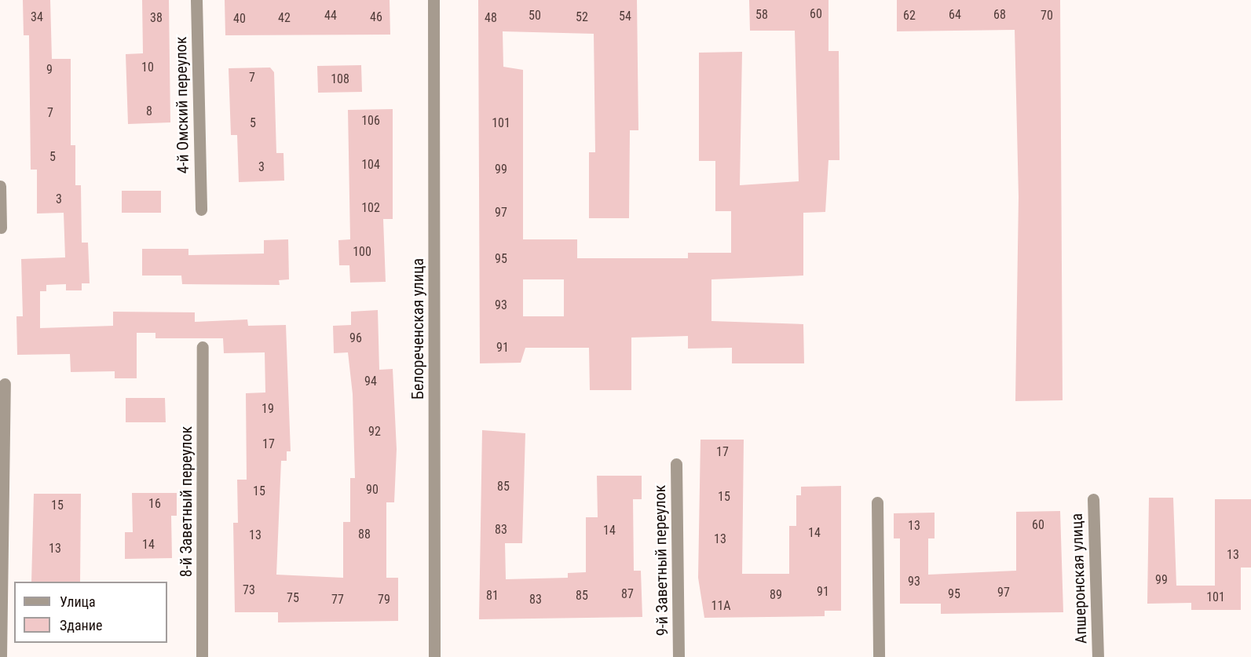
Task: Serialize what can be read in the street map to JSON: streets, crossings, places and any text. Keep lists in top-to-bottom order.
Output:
{
  "streets": {
    "street": [
      "4-й Омский переулок",
      "Белореченская улица",
      "8-й Заветный переулок",
      "9-й Заветный переулок",
      "Апшеронская улица"
    ]
  },
  "house_numbers": [
    "60",
    "58",
    "64",
    "68",
    "44",
    "50",
    "62",
    "70",
    "54",
    "34",
    "46",
    "52",
    "38",
    "42",
    "48",
    "40",
    "10",
    "9",
    "7",
    "108",
    "8",
    "7",
    "106",
    "5",
    "101",
    "5",
    "104",
    "3",
    "99",
    "3",
    "102",
    "97",
    "100",
    "95",
    "93",
    "96",
    "91",
    "94",
    "19",
    "92",
    "17",
    "17",
    "85",
    "90",
    "15",
    "15",
    "16",
    "15",
    "60",
    "13",
    "83",
    "14",
    "14",
    "88",
    "13",
    "13",
    "14",
    "13",
    "13",
    "99",
    "93",
    "73",
    "91",
    "97",
    "87",
    "95",
    "89",
    "81",
    "85",
    "101",
    "75",
    "77",
    "79",
    "83",
    "11А"
  ],
  "legend": ["Улица", "Здание"]
}
